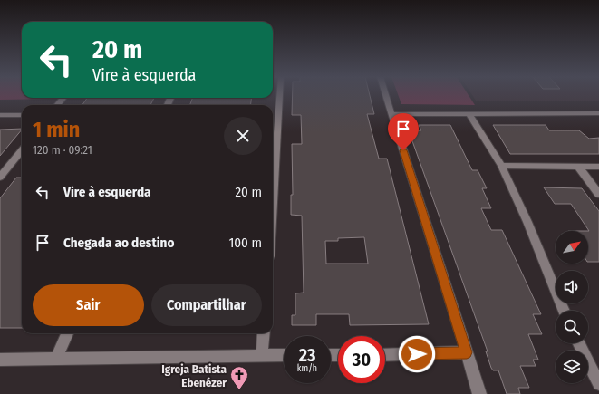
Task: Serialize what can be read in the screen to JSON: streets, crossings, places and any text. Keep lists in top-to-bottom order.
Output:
{
  "places": {
    "church": ["Igreja Batista Ebenézer"]
  },
  "north": "top right",
  "page": {
    "turn": ["20 m", "Vire à esquerda"],
    "heading": ["1 min", "120 m · 09:21"],
    "list": [
      {
        "name": "Vire à esquerda",
        "value": "20 m"
      },
      {
        "name": "Chegada ao destino",
        "value": "100 m"
      }
    ],
    "buttons": ["Sair", "Compartilhar"],
    "speed": "23 km/h",
    "limit": "30"
  }
}
